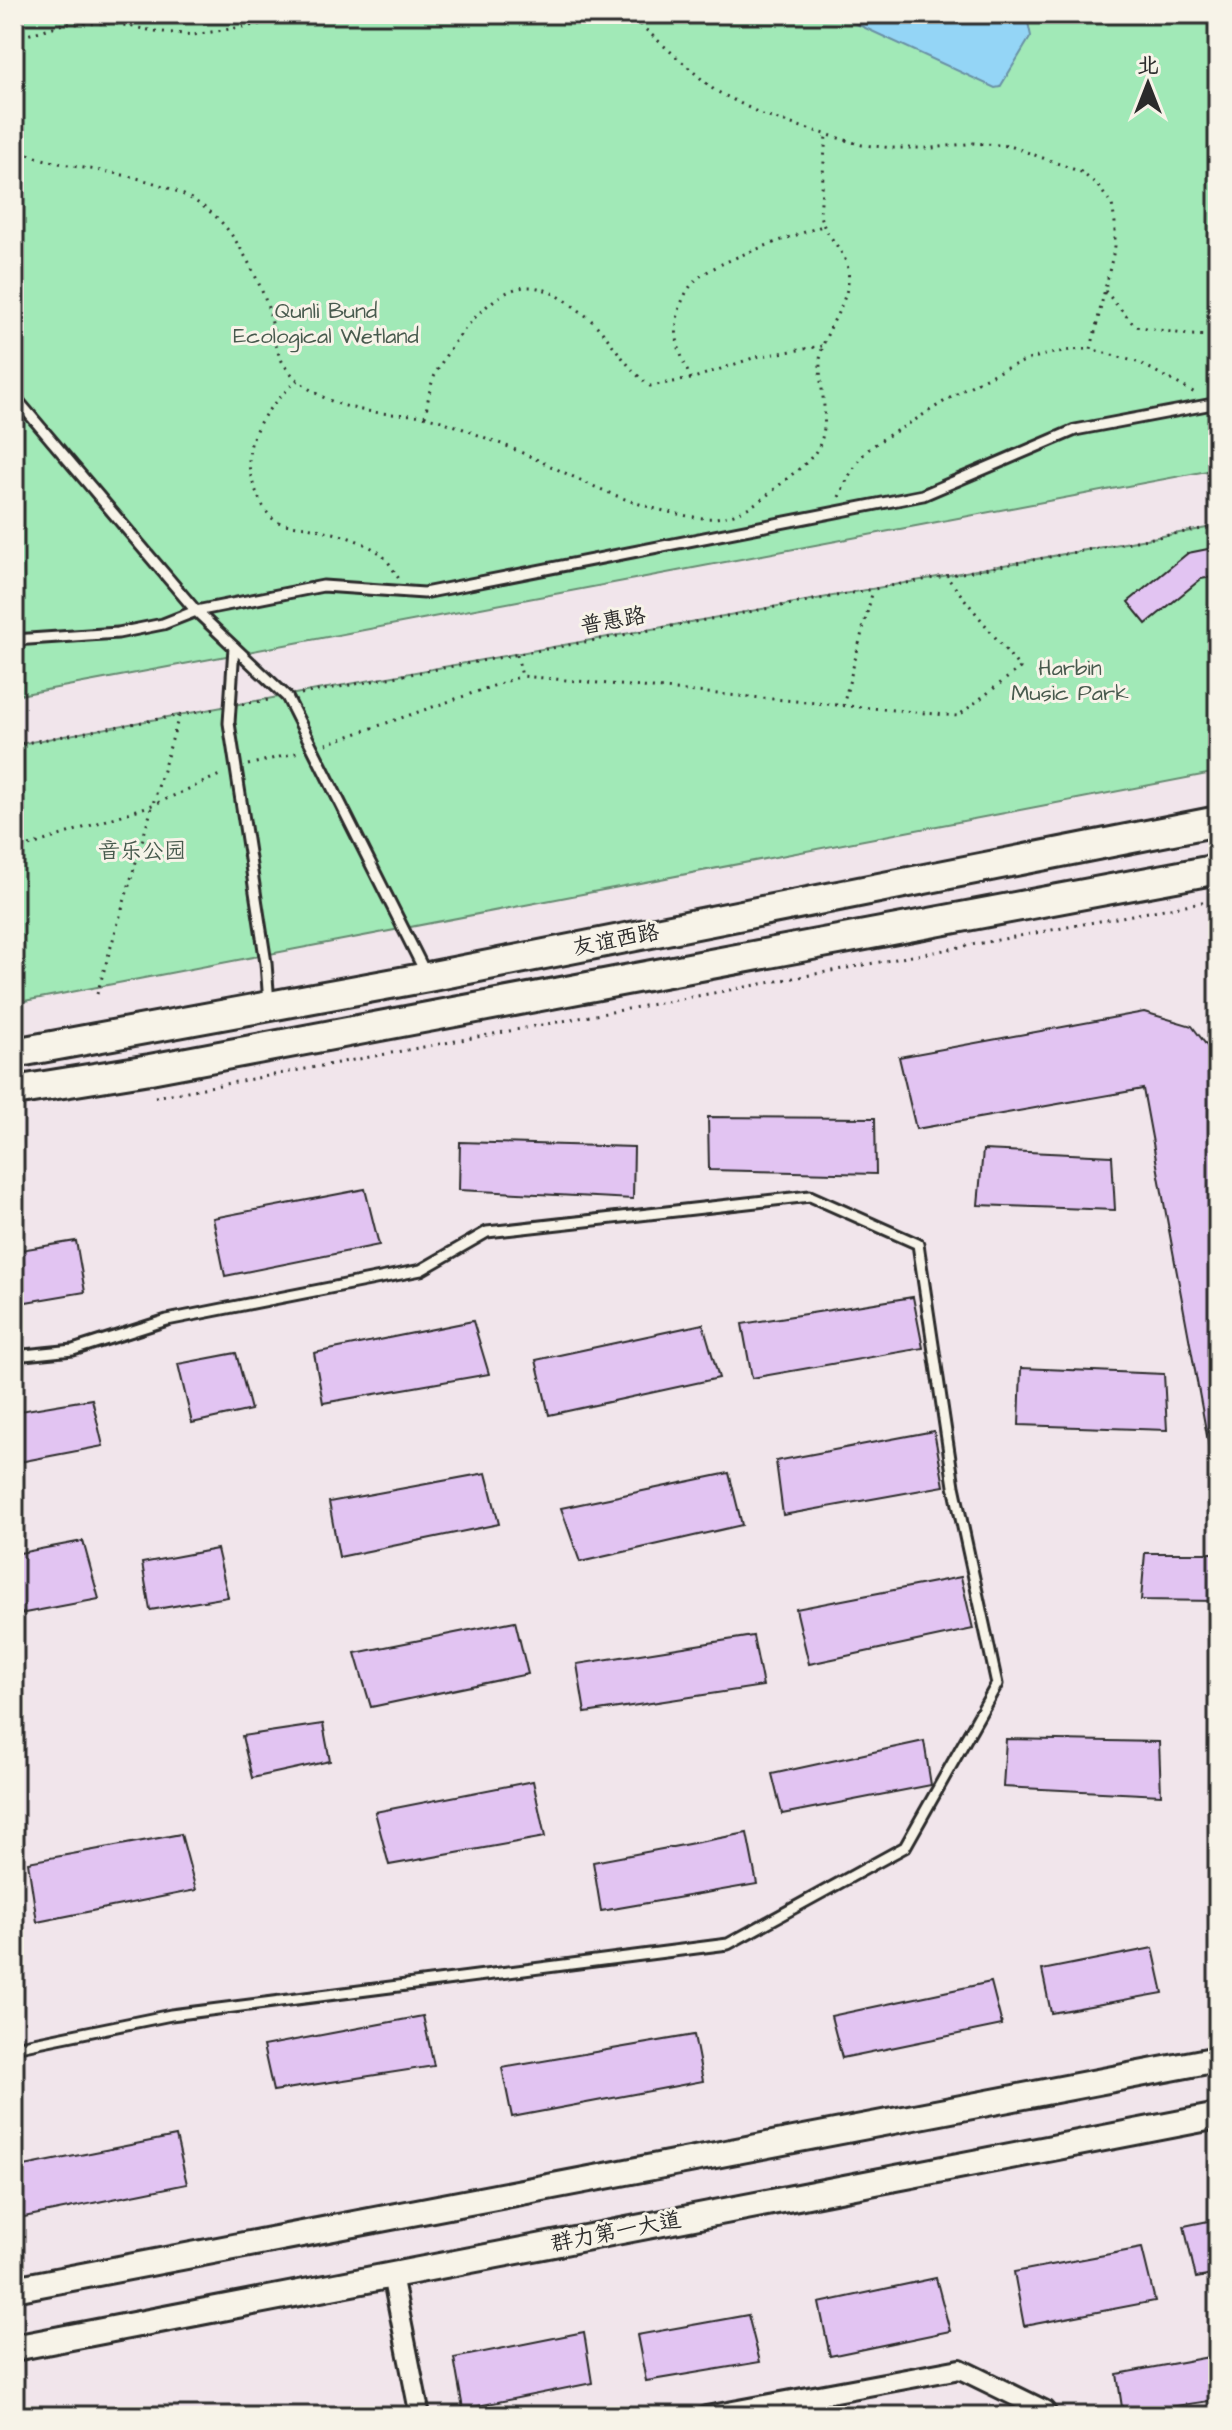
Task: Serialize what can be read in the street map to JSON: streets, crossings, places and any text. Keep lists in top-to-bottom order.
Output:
{
  "streets": {
    "main road": ["友谊西路", "群力第一大道"],
    "path": ["普惠路"]
  },
  "parks": ["Qunli Bund Ecological Wetland", "Harbin Music Park", "音乐公园"],
  "north": "top"
}
